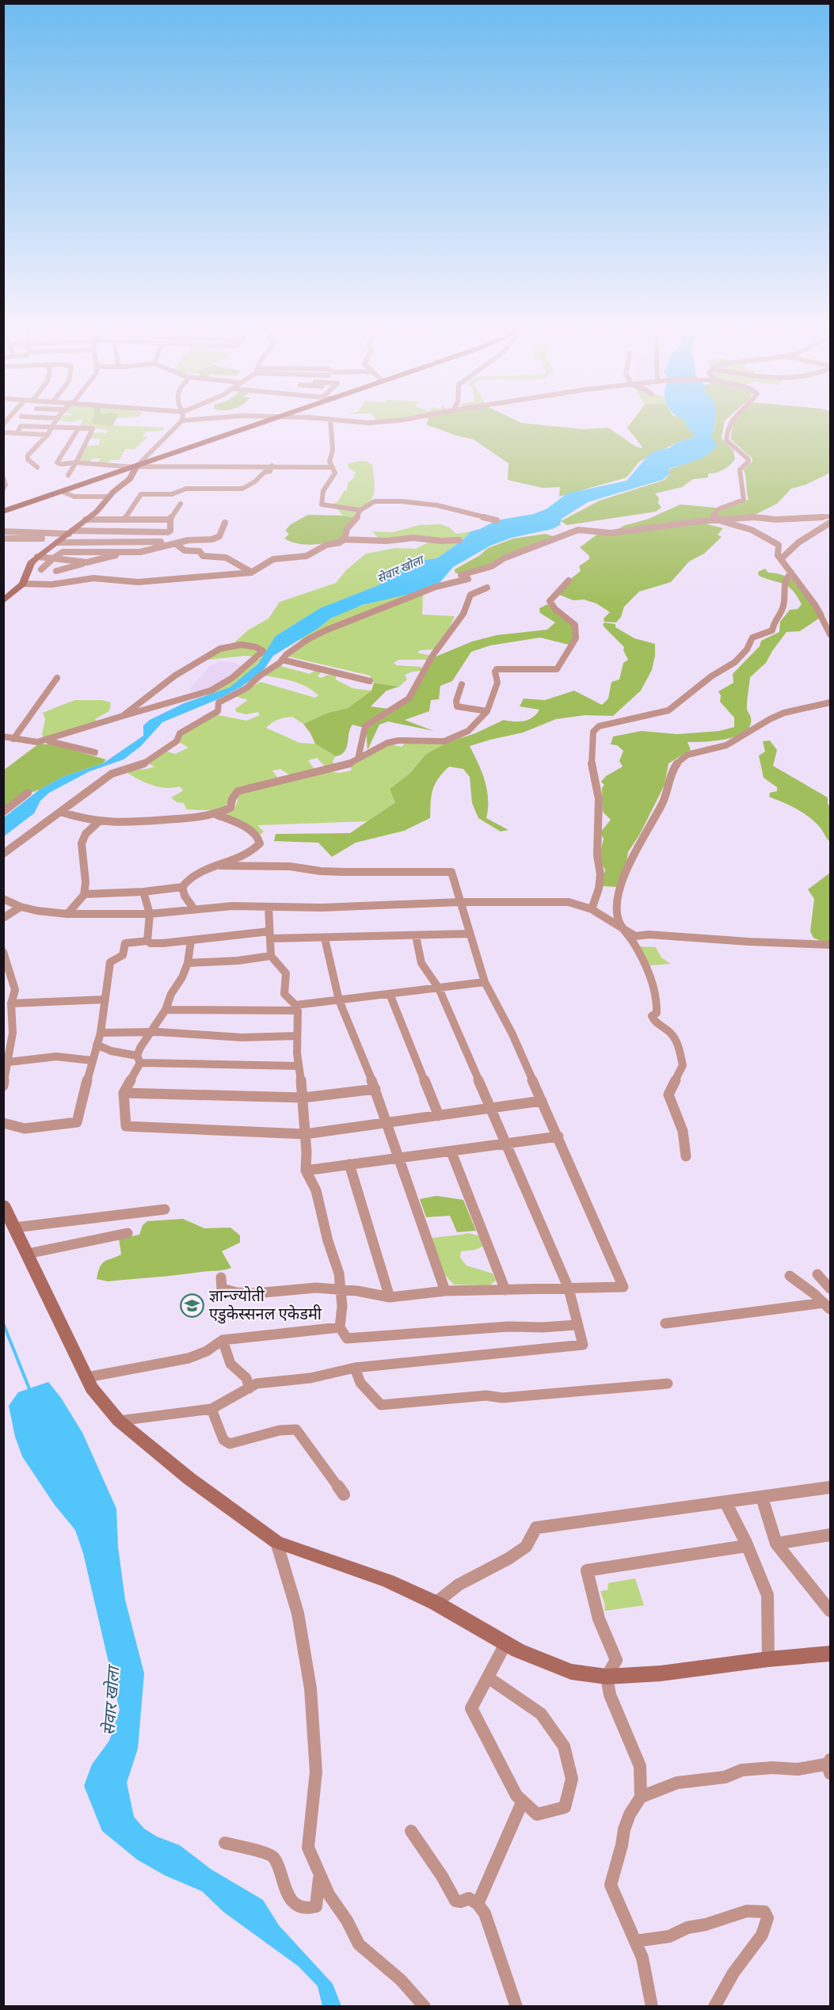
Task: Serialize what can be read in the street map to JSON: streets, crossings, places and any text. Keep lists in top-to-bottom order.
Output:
{
  "water": ["सेवार खोला"],
  "places": {
    "school or university": ["ज्ञान्ज्योती एडुकेस्सनल एकेडमी"]
  }
}
